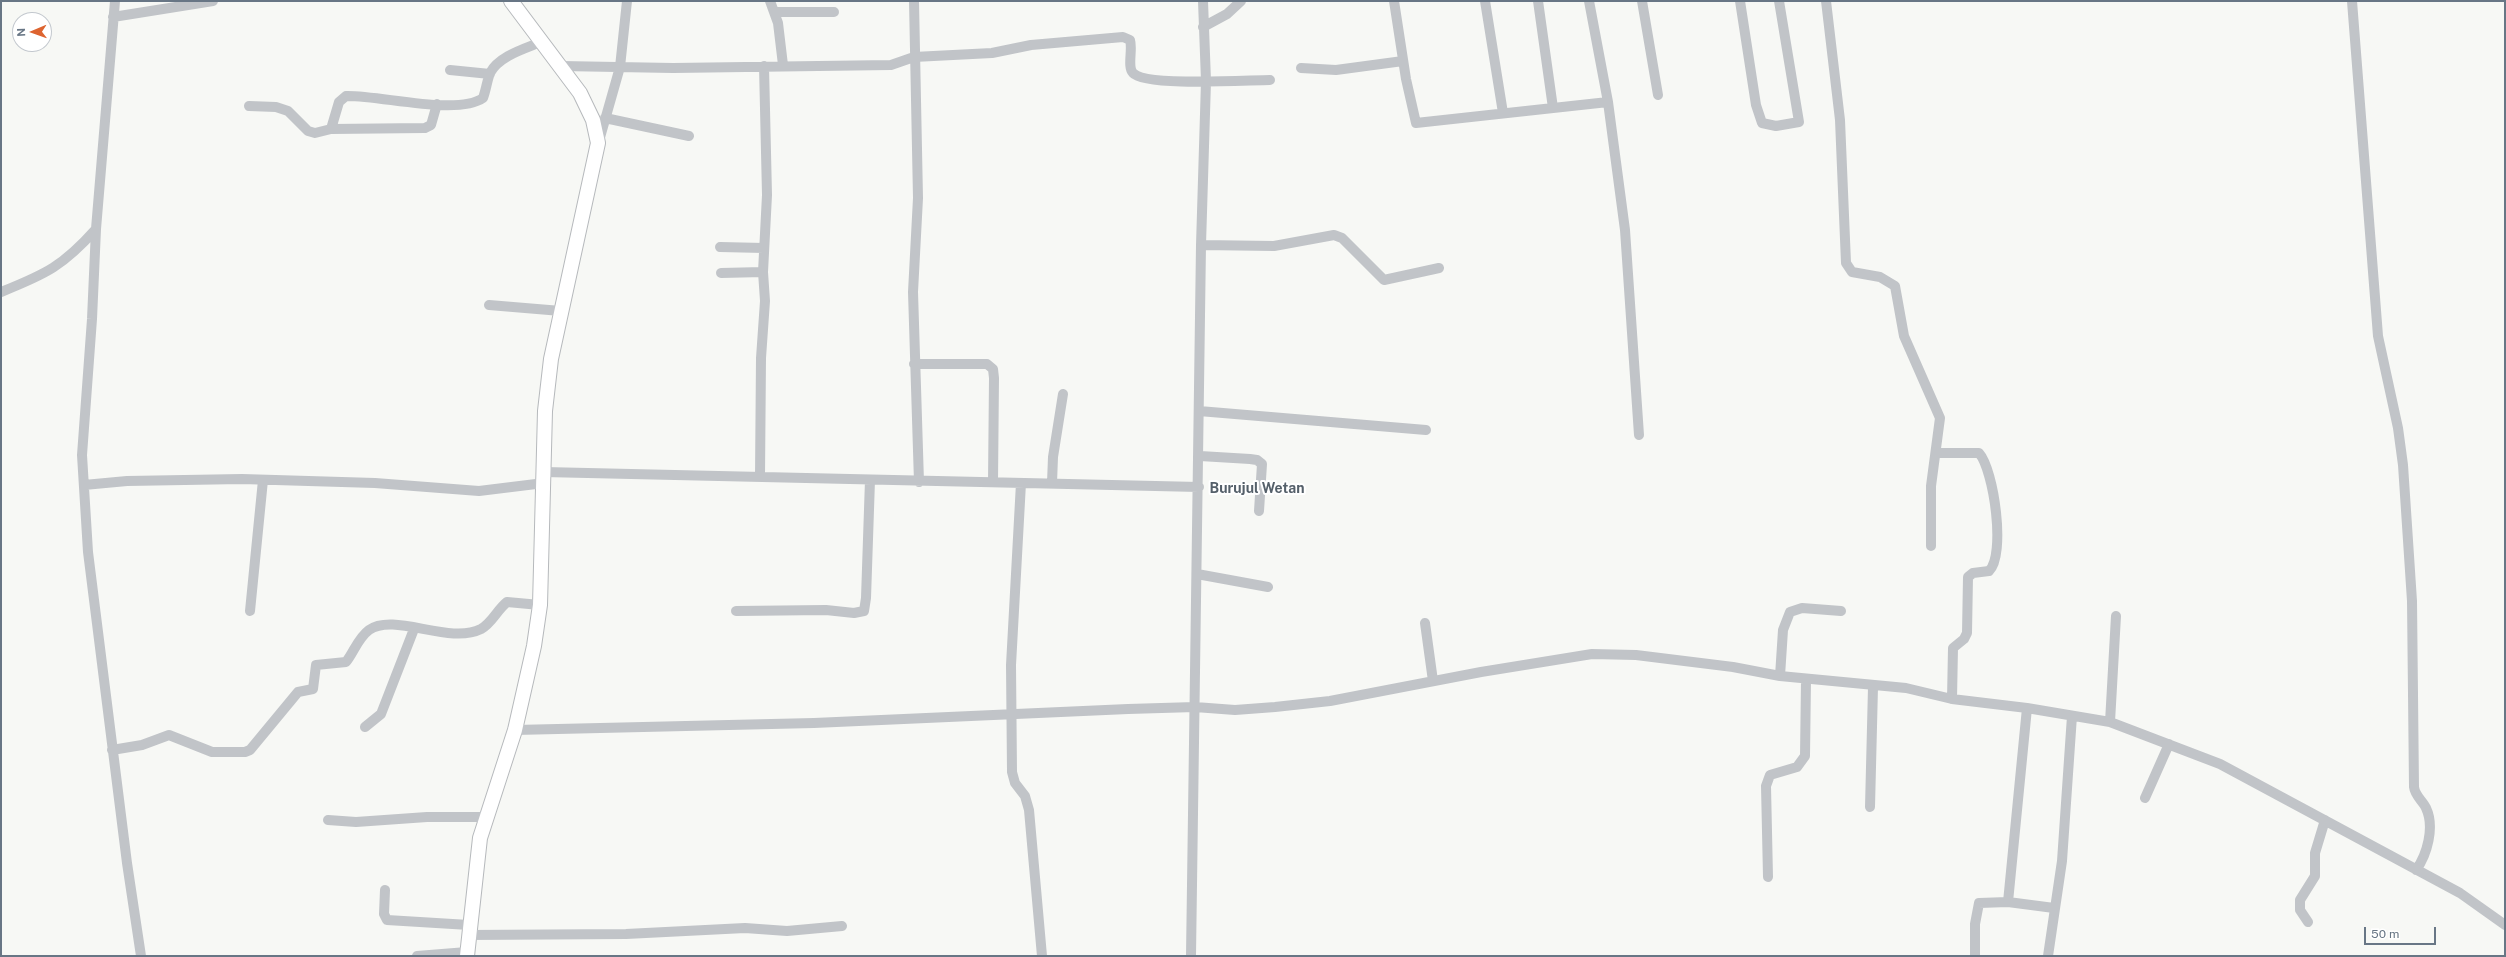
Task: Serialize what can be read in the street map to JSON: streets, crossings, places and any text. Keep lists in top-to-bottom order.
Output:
{
  "districts": ["Burujul Wetan"],
  "scale_bar": "50 m",
  "north": "left"
}
